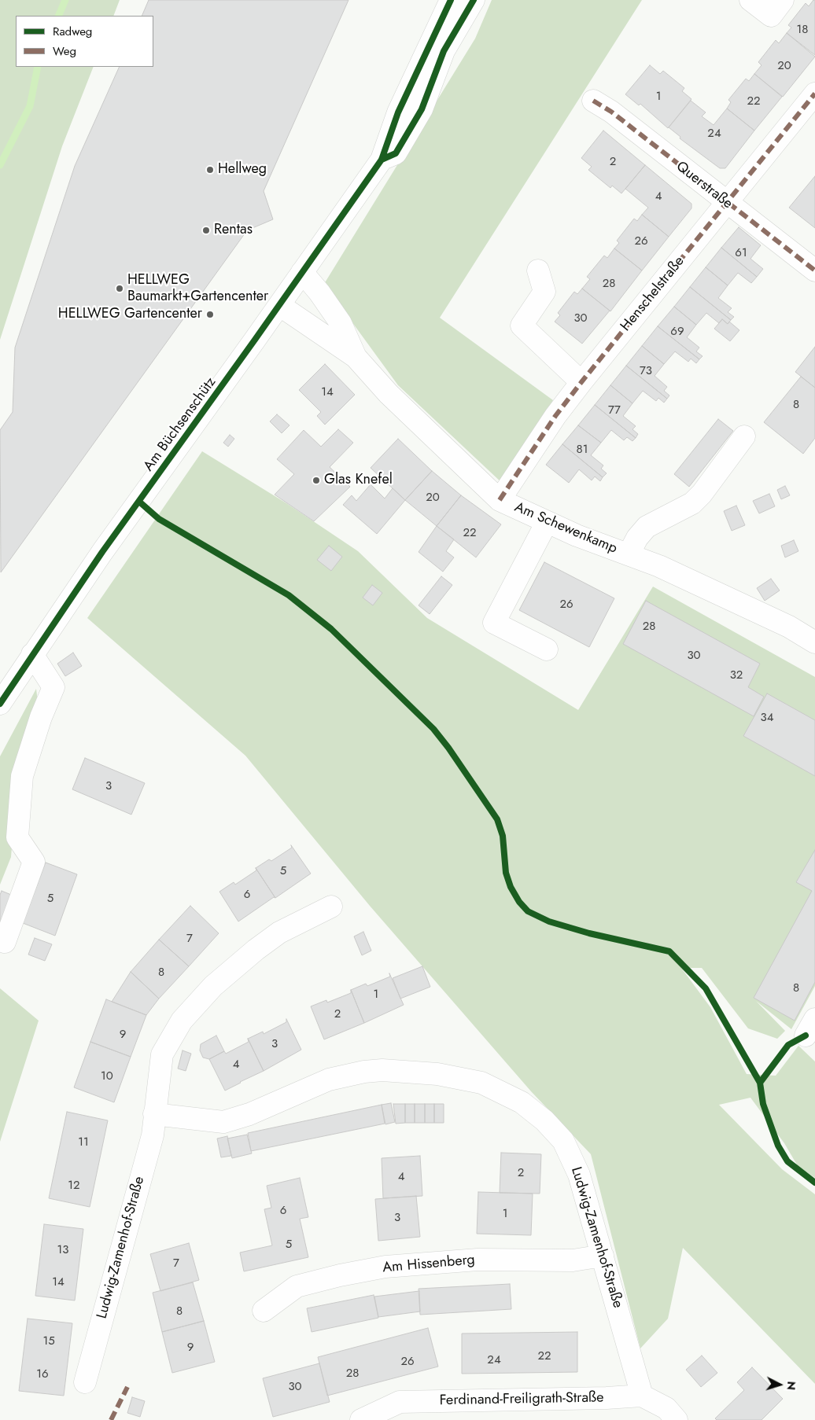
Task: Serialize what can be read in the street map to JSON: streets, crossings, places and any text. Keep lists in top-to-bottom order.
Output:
{
  "streets": {
    "street": [
      "Querstraße",
      "Henschelstraße",
      "Am Büchsenschütz",
      "Am Schewenkamp",
      "Ludwig-Zamenhof-Straße",
      "Am Hissenberg",
      "Ferdinand-Freiligrath-Straße"
    ]
  },
  "crossings": [
    ["Querstraße", "Henschelstraße"],
    ["Henschelstraße", "Am Schewenkamp"],
    ["Am Büchsenschütz", "Am Schewenkamp"],
    ["Ludwig-Zamenhof-Straße", "Am Hissenberg"],
    ["Ludwig-Zamenhof-Straße", "Ferdinand-Freiligrath-Straße"]
  ],
  "places": [
    "Hellweg",
    "Rentas",
    "HELLWEG Baumarkt+Gartencenter",
    "HELLWEG Gartencenter",
    "Glas Knefel"
  ],
  "house_numbers": [
    "18",
    "20",
    "1",
    "22",
    "24",
    "2",
    "4",
    "26",
    "61",
    "28",
    "30",
    "69",
    "73",
    "14",
    "8",
    "77",
    "81",
    "20",
    "22",
    "26",
    "28",
    "30",
    "32",
    "34",
    "3",
    "5",
    "6",
    "5",
    "7",
    "8",
    "8",
    "1",
    "2",
    "9",
    "3",
    "4",
    "10",
    "11",
    "2",
    "4",
    "12",
    "6",
    "1",
    "3",
    "5",
    "13",
    "7",
    "14",
    "8",
    "15",
    "9",
    "22",
    "24",
    "26",
    "28",
    "16",
    "30"
  ],
  "legend": ["Radweg", "Weg"],
  "north": "right"
}
